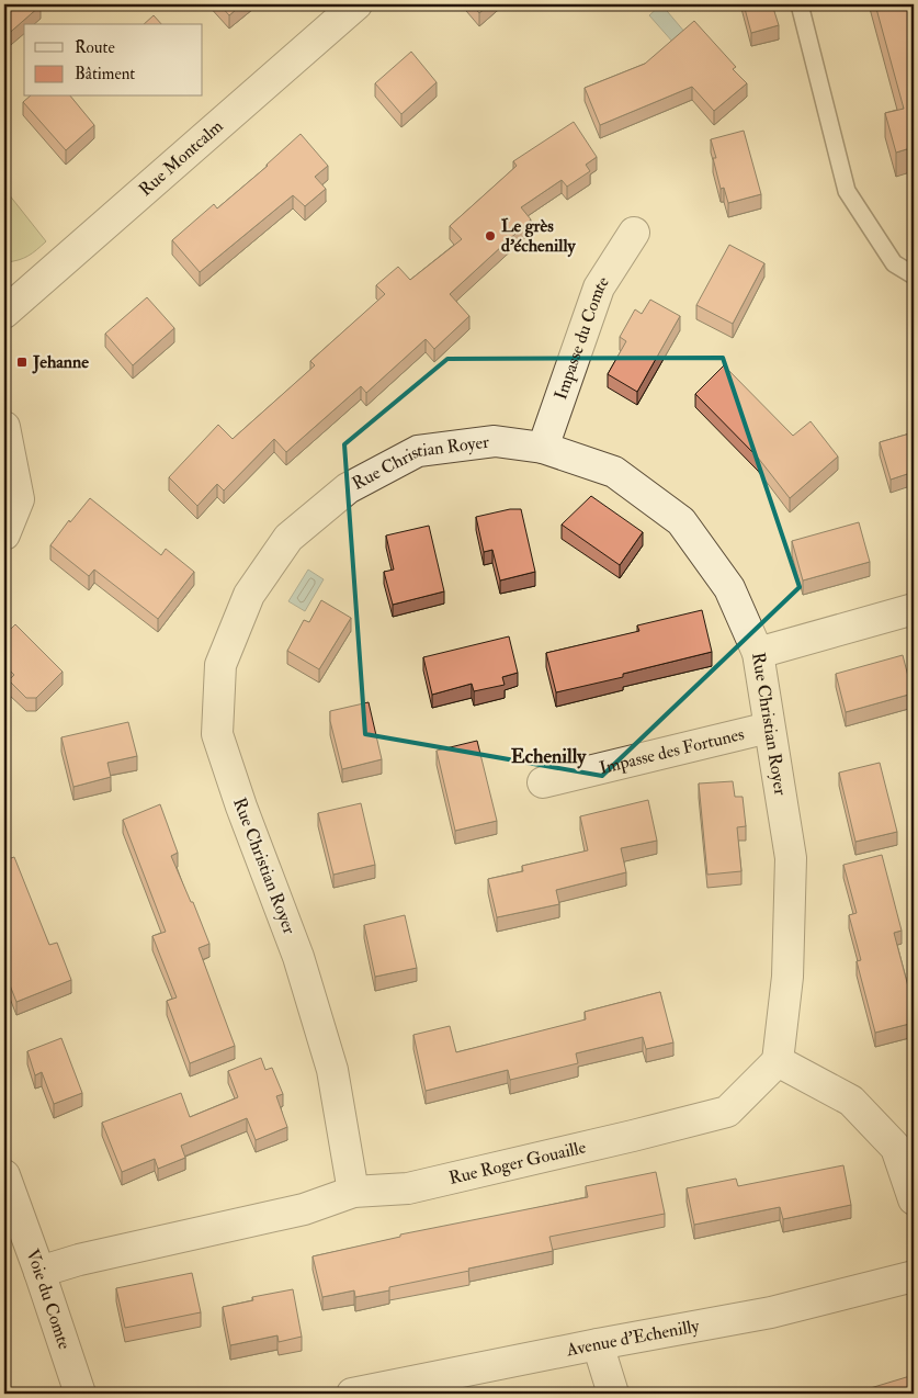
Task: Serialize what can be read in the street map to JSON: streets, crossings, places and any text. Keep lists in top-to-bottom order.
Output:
{
  "streets": {
    "street": [
      "Rue Montcalm",
      "Impasse du Comte",
      "Rue Christian Royer",
      "Impasse des Fortunes",
      "Rue Roger Gouaille",
      "Voie du Comte",
      "Avenue d'Echenilly"
    ]
  },
  "crossings": [
    ["Impasse du Comte", "Rue Christian Royer"],
    ["Rue Christian Royer", "Impasse des Fortunes"],
    ["Rue Christian Royer", "Rue Roger Gouaille"],
    ["Rue Roger Gouaille", "Voie du Comte"]
  ],
  "districts": ["Echenilly"],
  "places": {
    "other": ["Le grès d'échenilly"],
    "transit": ["Jehanne"]
  },
  "legend": ["Route", "Bâtiment"]
}
